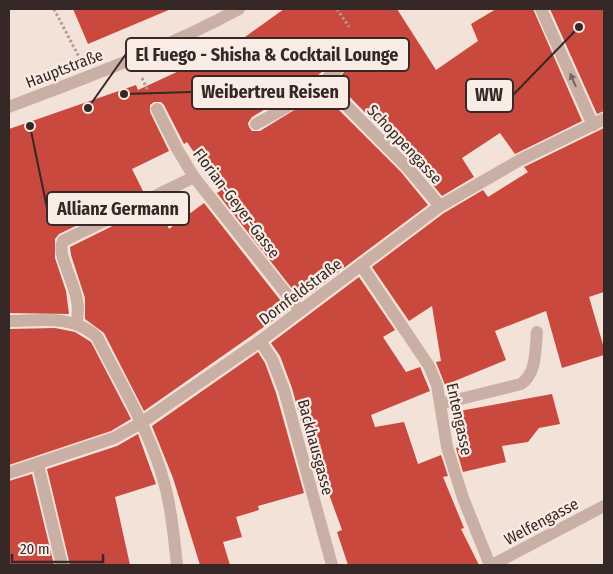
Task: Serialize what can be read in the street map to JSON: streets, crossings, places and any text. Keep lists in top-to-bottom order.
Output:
{
  "streets": {
    "street": [
      "Hauptstraße",
      "Schoppengasse",
      "Florian-Geyer-Gasse",
      "Dornfeldstraße",
      "Entengasse",
      "Backhausgasse",
      "Welfengasse"
    ]
  },
  "crossings": [
    ["Schoppengasse", "Dornfeldstraße"],
    ["Florian-Geyer-Gasse", "Dornfeldstraße"],
    ["Dornfeldstraße", "Entengasse"],
    ["Dornfeldstraße", "Backhausgasse"],
    ["Entengasse", "Welfengasse"]
  ],
  "places": [
    "WW",
    "Weibertreu Reisen",
    "El Fuego - Shisha & Cocktail Lounge",
    "Allianz Germann"
  ],
  "scale_bar": "20 m"
}
